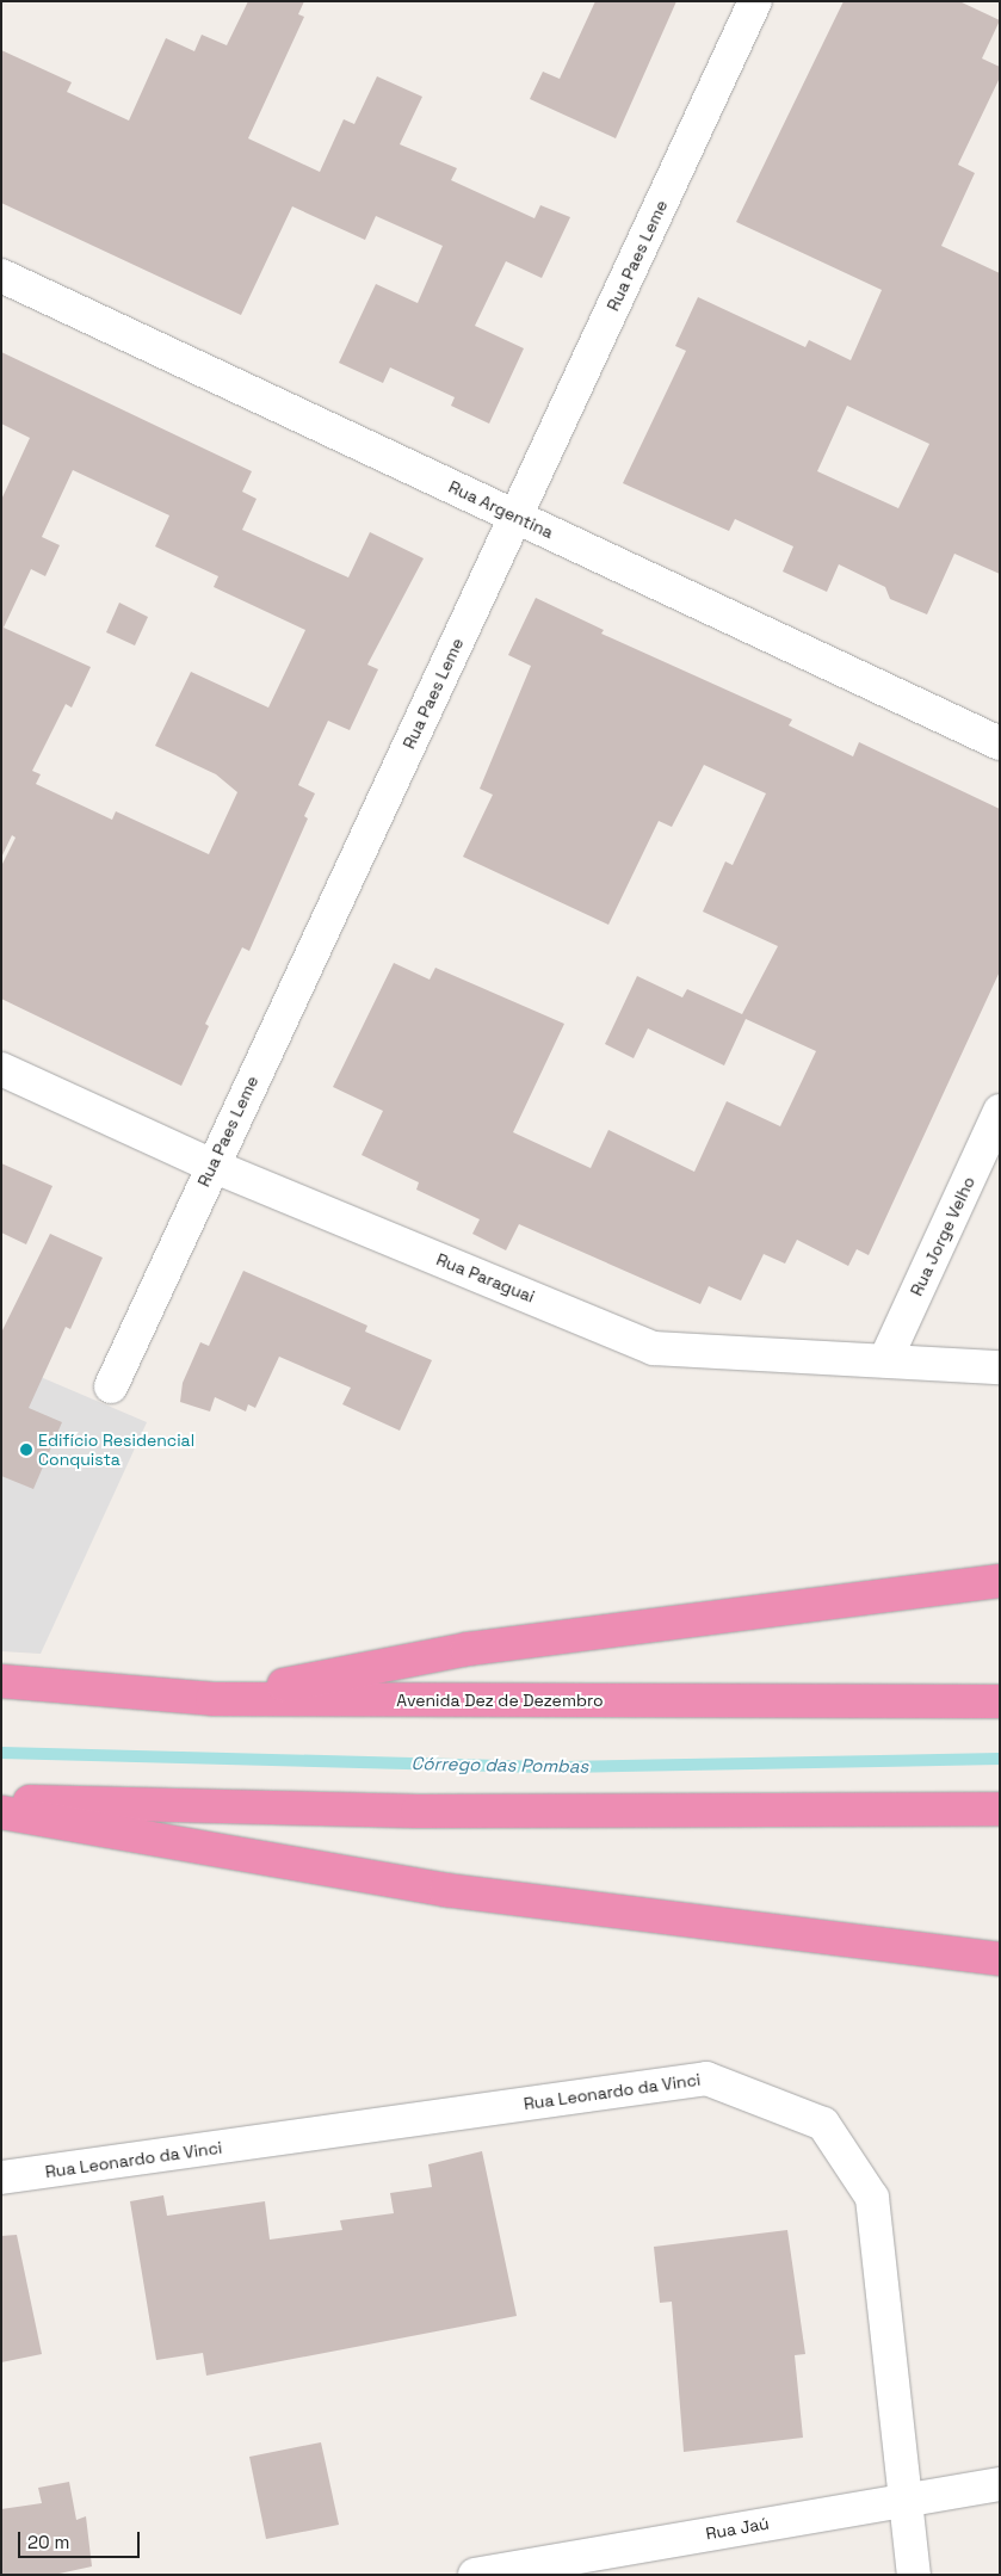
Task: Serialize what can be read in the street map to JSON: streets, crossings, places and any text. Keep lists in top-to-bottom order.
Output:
{
  "streets": {
    "highway": ["Avenida Dez de Dezembro"],
    "street": [
      "Rua Paes Leme",
      "Rua Argentina",
      "Rua Jorge Velho",
      "Rua Paraguai",
      "Rua Leonardo da Vinci",
      "Rua Jaú"
    ]
  },
  "crossings": [
    ["Rua Paes Leme", "Rua Argentina"],
    ["Rua Paes Leme", "Rua Paraguai"],
    ["Rua Jorge Velho", "Rua Paraguai"],
    ["Rua Leonardo da Vinci", "Rua Jaú"]
  ],
  "water": ["Córrego das Pombas"],
  "places": ["Edifício Residencial Conquista"],
  "scale_bar": "20 m"
}
